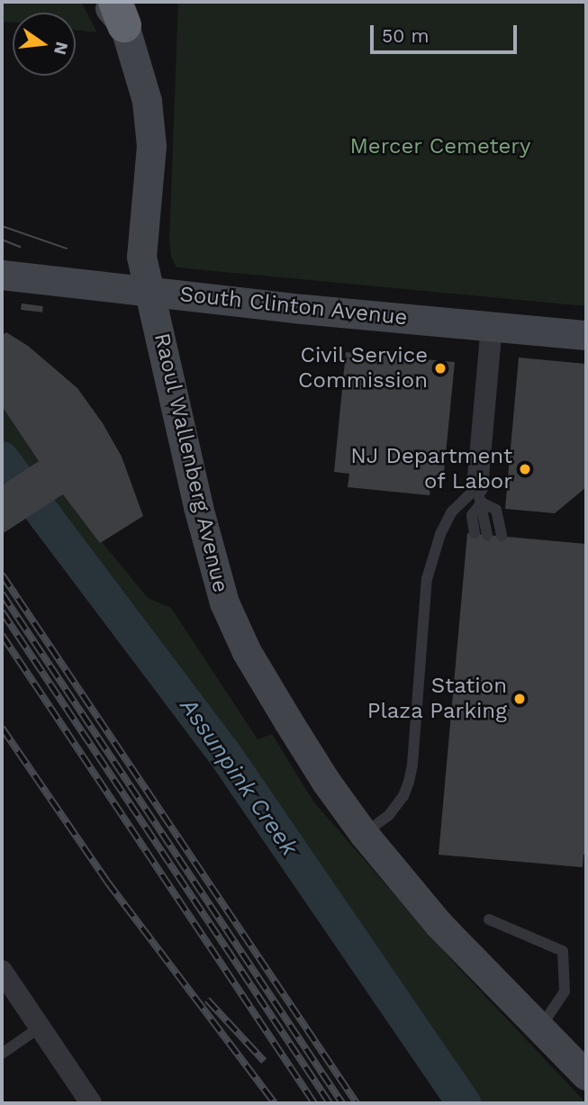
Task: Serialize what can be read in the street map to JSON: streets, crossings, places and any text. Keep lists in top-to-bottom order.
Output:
{
  "streets": {
    "street": ["South Clinton Avenue", "Raoul Wallenberg Avenue"]
  },
  "crossings": [
    ["South Clinton Avenue", "Raoul Wallenberg Avenue"]
  ],
  "water": ["Assunpink Creek"],
  "parks": ["Mercer Cemetery"],
  "places": ["Civil Service Commission", "NJ Department of Labor", "Station Plaza Parking"],
  "scale_bar": "50 m",
  "north": "right"
}
